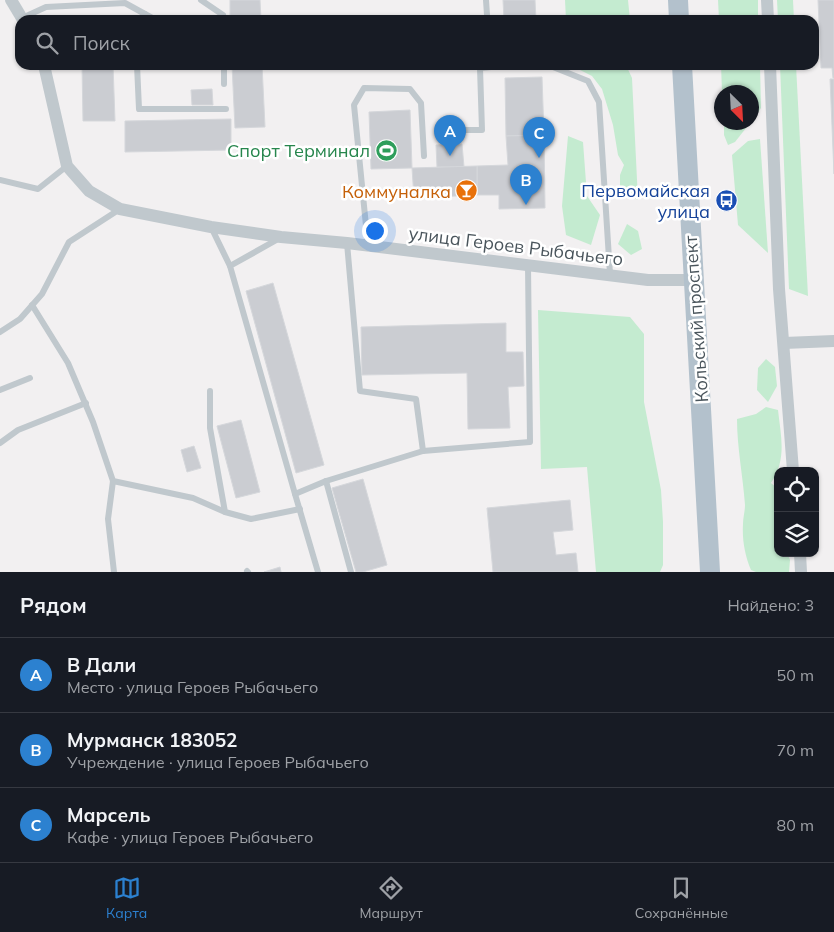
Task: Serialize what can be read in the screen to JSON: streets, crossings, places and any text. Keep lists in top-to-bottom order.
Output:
{
  "streets": {
    "main road": ["Кольский проспект"],
    "street": ["улица Героев Рыбачьего"]
  },
  "crossings": [
    ["улица Героев Рыбачьего", "Кольский проспект"]
  ],
  "places": {
    "sports": ["Спорт Терминал"],
    "bar": ["Коммуналка"],
    "bus stop": ["Первомайская улица"]
  },
  "north": "bottom right",
  "page": {
    "search": "Поиск",
    "pins": ["A", "C", "B"],
    "heading": ["Рядом", "Найдено: 3"],
    "list": [
      {
        "mark": "A",
        "name": "В Дали",
        "note": "Место · улица Героев Рыбачьего",
        "value": "50 m"
      },
      {
        "mark": "B",
        "name": "Мурманск 183052",
        "note": "Учреждение · улица Героев Рыбачьего",
        "value": "70 m"
      },
      {
        "mark": "C",
        "name": "Марсель",
        "note": "Кафе · улица Героев Рыбачьего",
        "value": "80 m"
      }
    ],
    "nav": ["Карта", "Маршрут", "Сохранённые"]
  }
}
